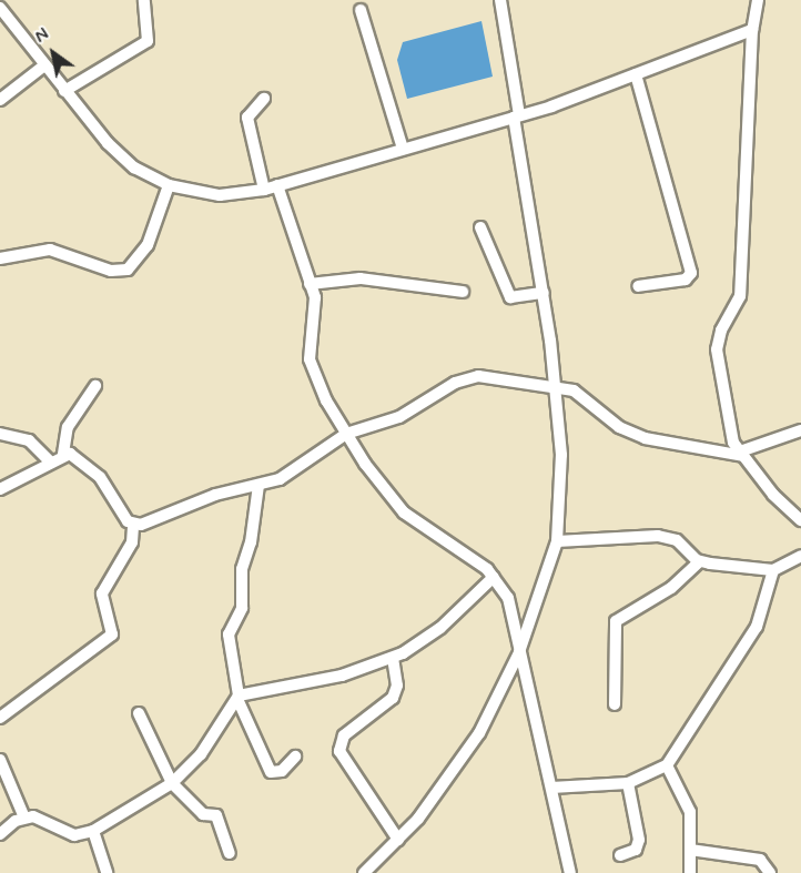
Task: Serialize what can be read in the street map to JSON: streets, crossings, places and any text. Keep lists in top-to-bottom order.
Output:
{
  "north": "top left"
}
